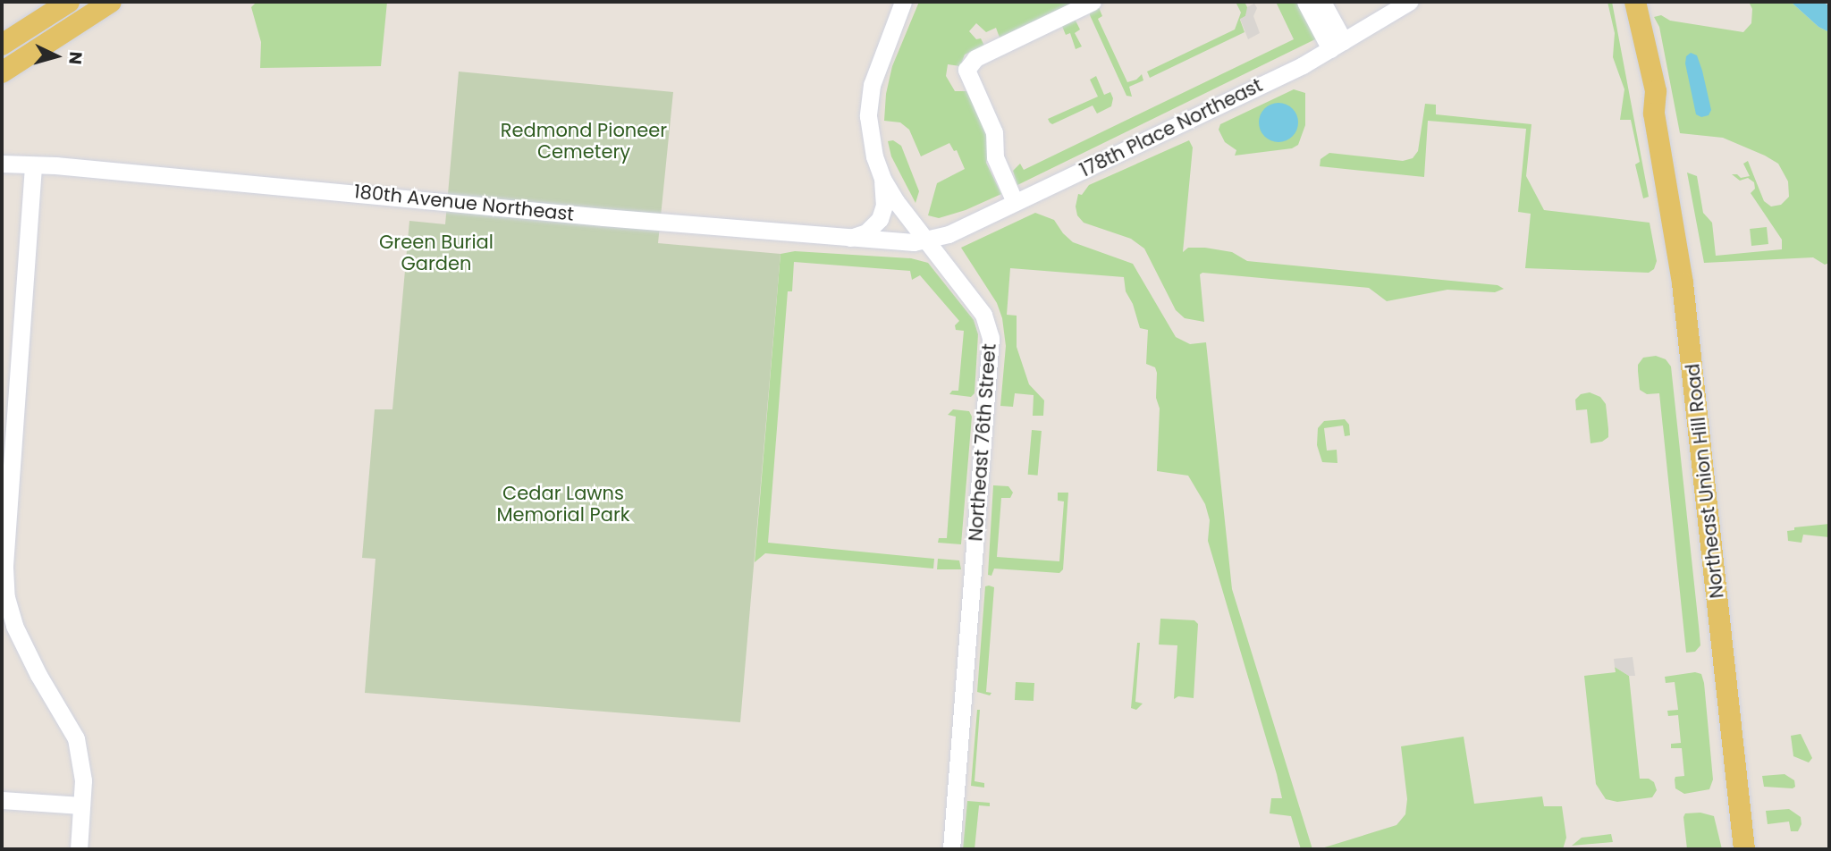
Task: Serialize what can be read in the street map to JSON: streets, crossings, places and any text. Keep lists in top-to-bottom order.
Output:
{
  "streets": {
    "main road": ["Northeast Union Hill Road"],
    "street": ["178th Place Northeast", "180th Avenue Northeast", "Northeast 76th Street"]
  },
  "crossings": [
    ["178th Place Northeast", "180th Avenue Northeast"],
    ["178th Place Northeast", "Northeast 76th Street"],
    ["180th Avenue Northeast", "Northeast 76th Street"]
  ],
  "parks": ["Redmond Pioneer Cemetery", "Green Burial Garden", "Cedar Lawns Memorial Park"],
  "north": "right"
}
